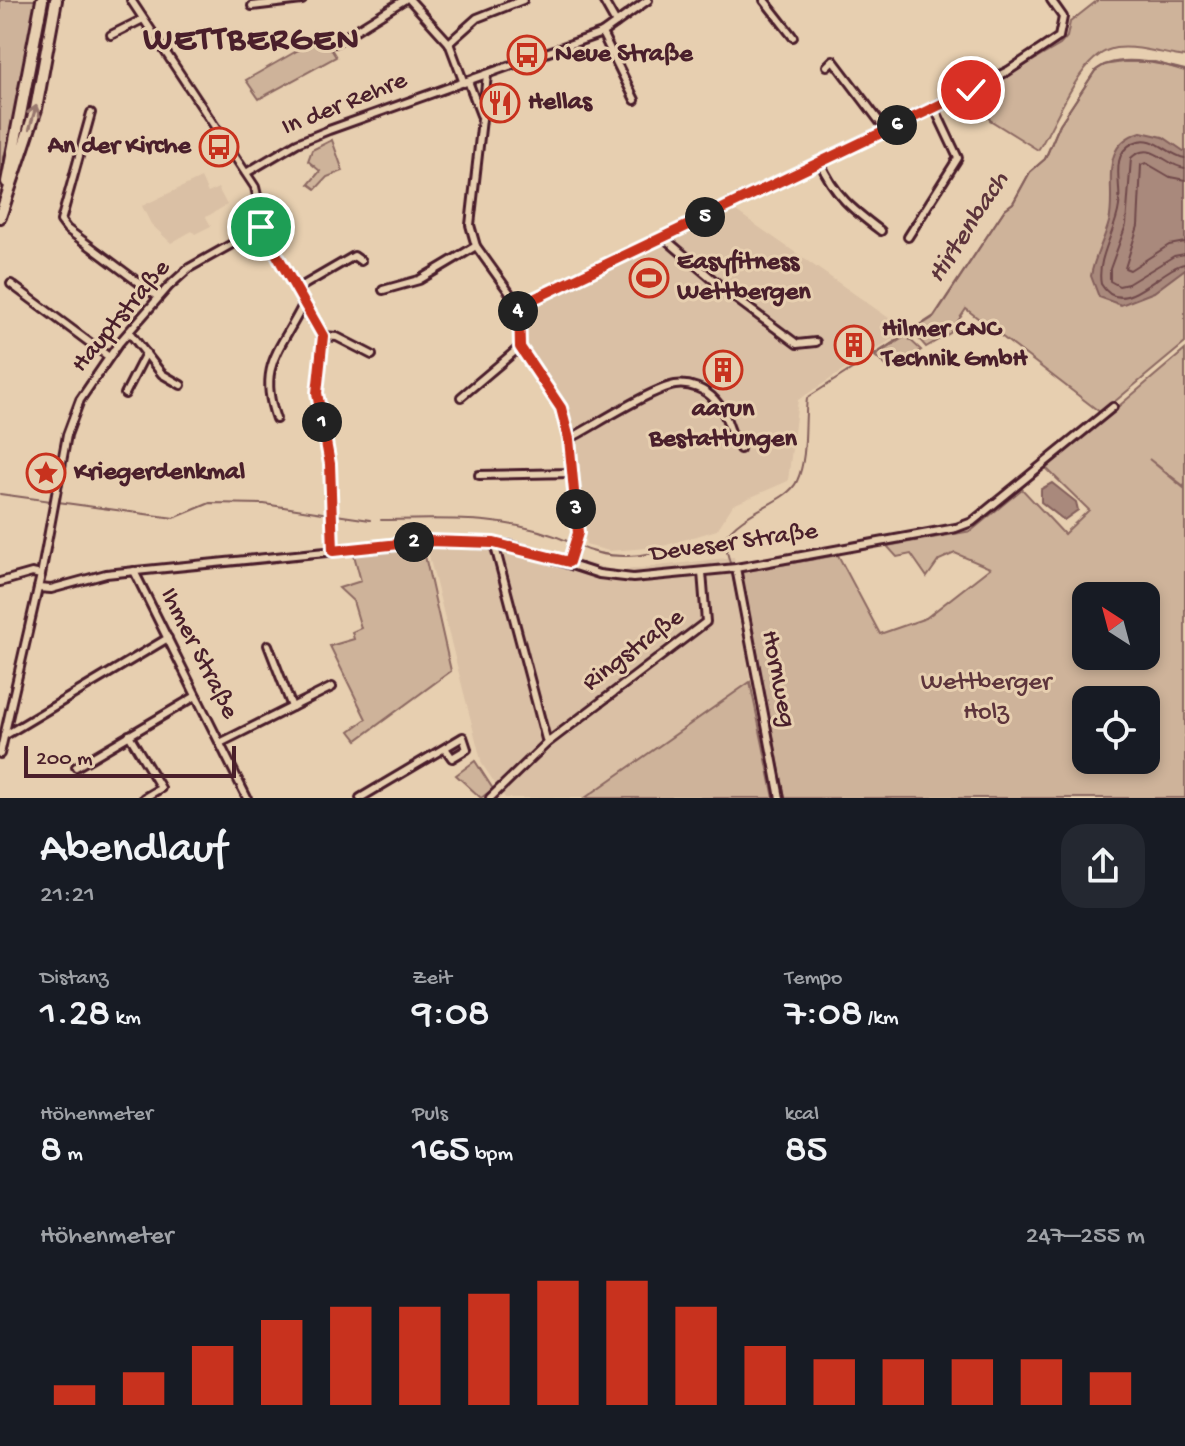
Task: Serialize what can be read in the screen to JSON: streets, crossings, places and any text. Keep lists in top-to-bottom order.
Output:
{
  "streets": {
    "street": [
      "In der Rehre",
      "Hauptstraße",
      "Deveser Straße",
      "Ringstraße",
      "Ihmer Straße",
      "Hornweg"
    ]
  },
  "crossings": [
    ["Hauptstraße", "Deveser Straße"],
    ["Deveser Straße", "Ringstraße"],
    ["Deveser Straße", "Ihmer Straße"],
    ["Deveser Straße", "Hornweg"]
  ],
  "districts": ["WETTBERGEN"],
  "water": ["Hirtenbach"],
  "parks": ["Wettberger Holz"],
  "places": {
    "bus stop": ["Neue Straße", "An der Kirche"],
    "restaurant": ["Hellas"],
    "sports": ["Easyfitness Wettbergen"],
    "building": ["Hilmer CNC Technik GmbH", "aarun Bestattungen"],
    "place": ["Kriegerdenkmal"]
  },
  "scale_bar": "200 m",
  "north": "top left",
  "page": {
    "pins": [
      "6",
      "5",
      "4",
      "1",
      "3",
      "2"
    ],
    "scale": "200 m",
    "heading": ["Abendlauf", "21:21"],
    "stats": [
      ["Distanz", "1.28 km"],
      ["Zeit", "9:08"],
      ["Tempo", "7:08 /km"],
      ["Höhenmeter", "8 m"],
      ["Puls", "165 bpm"],
      ["kcal", "85"]
    ],
    "chart": ["Höhenmeter", "247–255 m"]
  }
}
